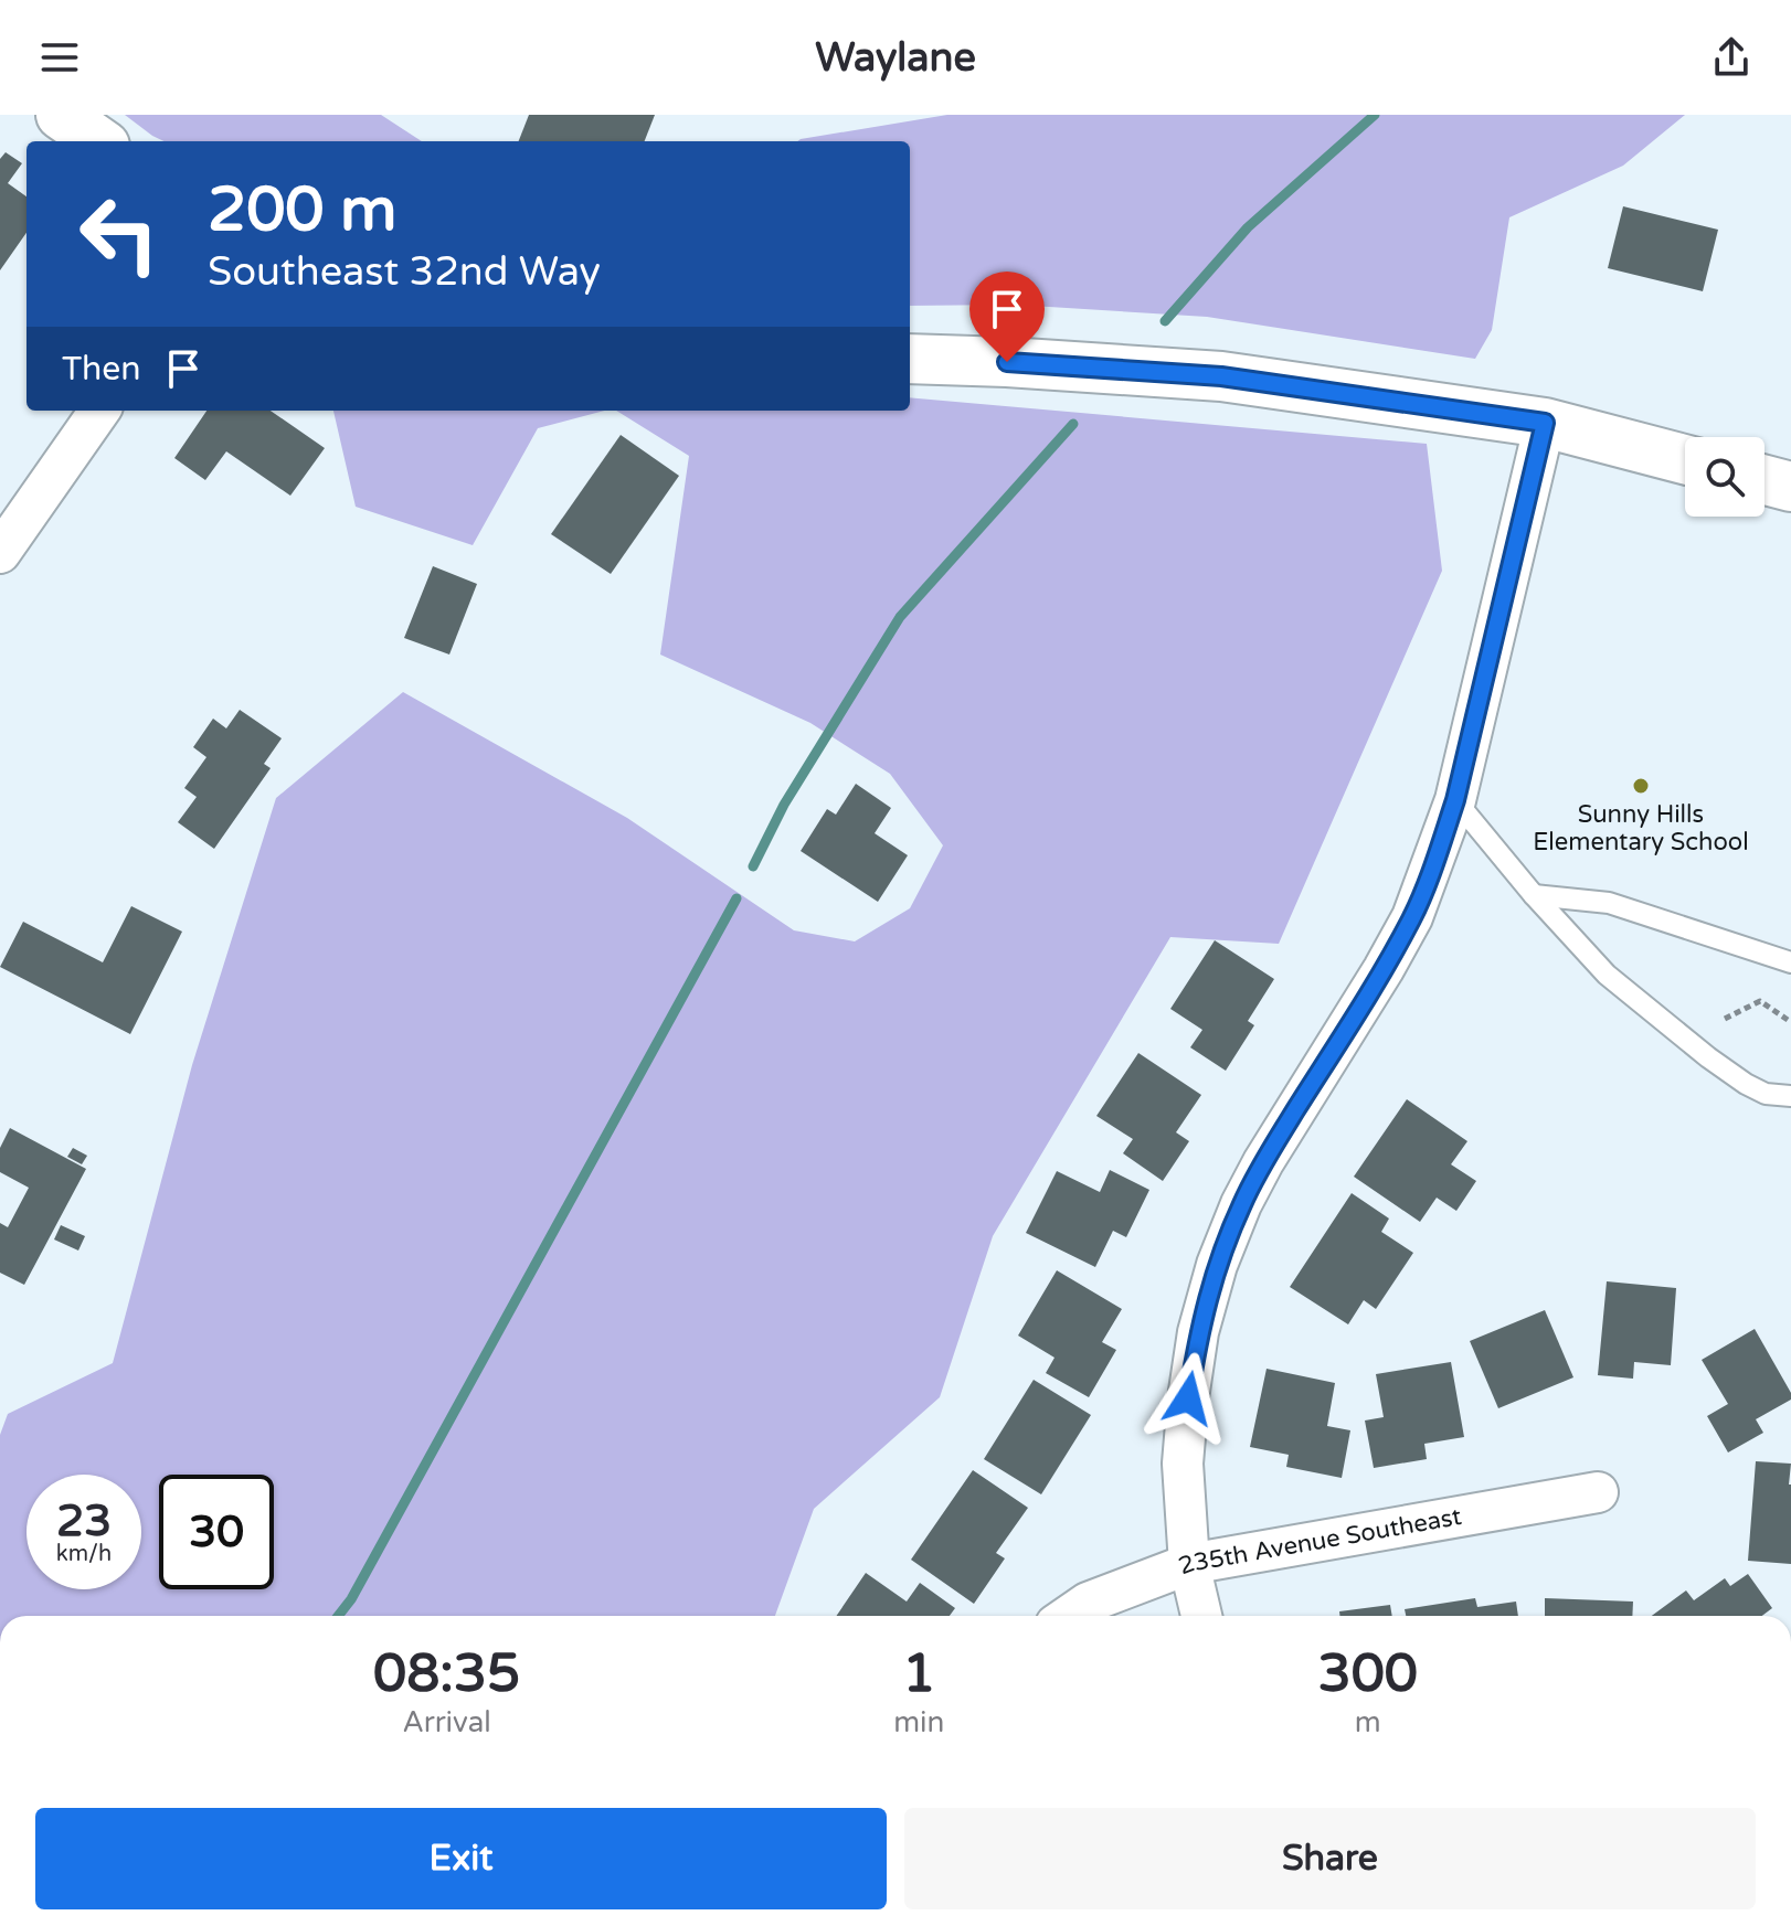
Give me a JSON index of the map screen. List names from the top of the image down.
{
  "streets": {
    "street": ["235th Avenue Southeast"]
  },
  "places": ["Sunny Hills Elementary School"],
  "page": {
    "header": "Waylane",
    "turn": ["200 m", "Southeast 32nd Way"],
    "then": "Then",
    "speed": "23 km/h",
    "limit": "30",
    "eta": [
      "08:35",
      "Arrival",
      "1",
      "min",
      "300",
      "m"
    ],
    "buttons": ["Exit", "Share"]
  }
}
